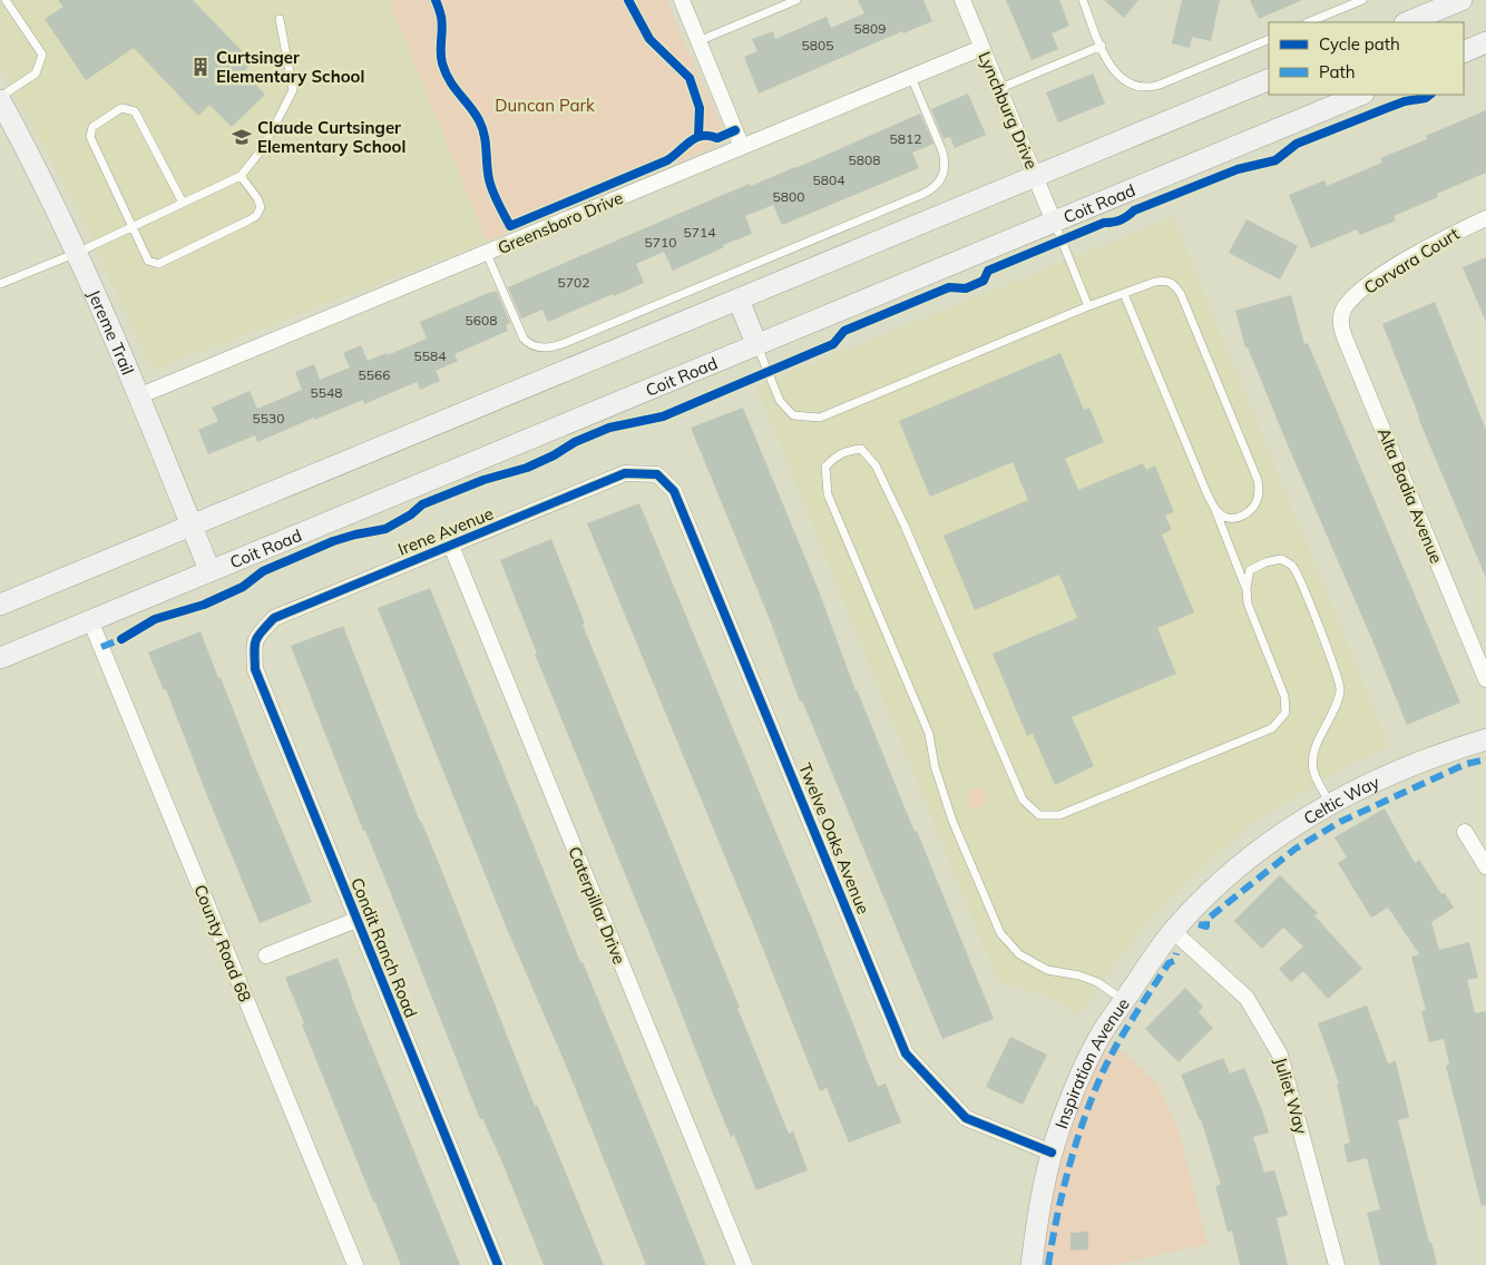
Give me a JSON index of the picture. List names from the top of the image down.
{
  "streets": {
    "main road": [
      "Coit Road",
      "Jereme Trail",
      "Celtic Way",
      "Inspiration Avenue"
    ],
    "street": [
      "Lynchburg Drive",
      "Greensboro Drive",
      "Corvara Court",
      "Alta Badia Avenue",
      "Irene Avenue",
      "Twelve Oaks Avenue",
      "Caterpillar Drive",
      "County Road 68",
      "Condit Ranch Road",
      "Juliet Way"
    ]
  },
  "crossings": [
    ["Lynchburg Drive", "Coit Road"],
    ["Lynchburg Drive", "Greensboro Drive"],
    ["Coit Road", "Jereme Trail"],
    ["Coit Road", "County Road 68"],
    ["Greensboro Drive", "Jereme Trail"],
    ["Corvara Court", "Alta Badia Avenue"],
    ["Irene Avenue", "Twelve Oaks Avenue"],
    ["Irene Avenue", "Caterpillar Drive"],
    ["Irene Avenue", "Condit Ranch Road"],
    ["Celtic Way", "Inspiration Avenue"],
    ["Twelve Oaks Avenue", "Inspiration Avenue"],
    ["Inspiration Avenue", "Juliet Way"]
  ],
  "parks": ["Duncan Park"],
  "places": {
    "building": ["Curtsinger Elementary School"],
    "school or university": ["Claude Curtsinger Elementary School"]
  },
  "house_numbers": [
    "5809",
    "5805",
    "5812",
    "5808",
    "5804",
    "5800",
    "5714",
    "5710",
    "5702",
    "5608",
    "5584",
    "5566",
    "5548",
    "5530"
  ],
  "legend": ["Cycle path", "Path"]
}
